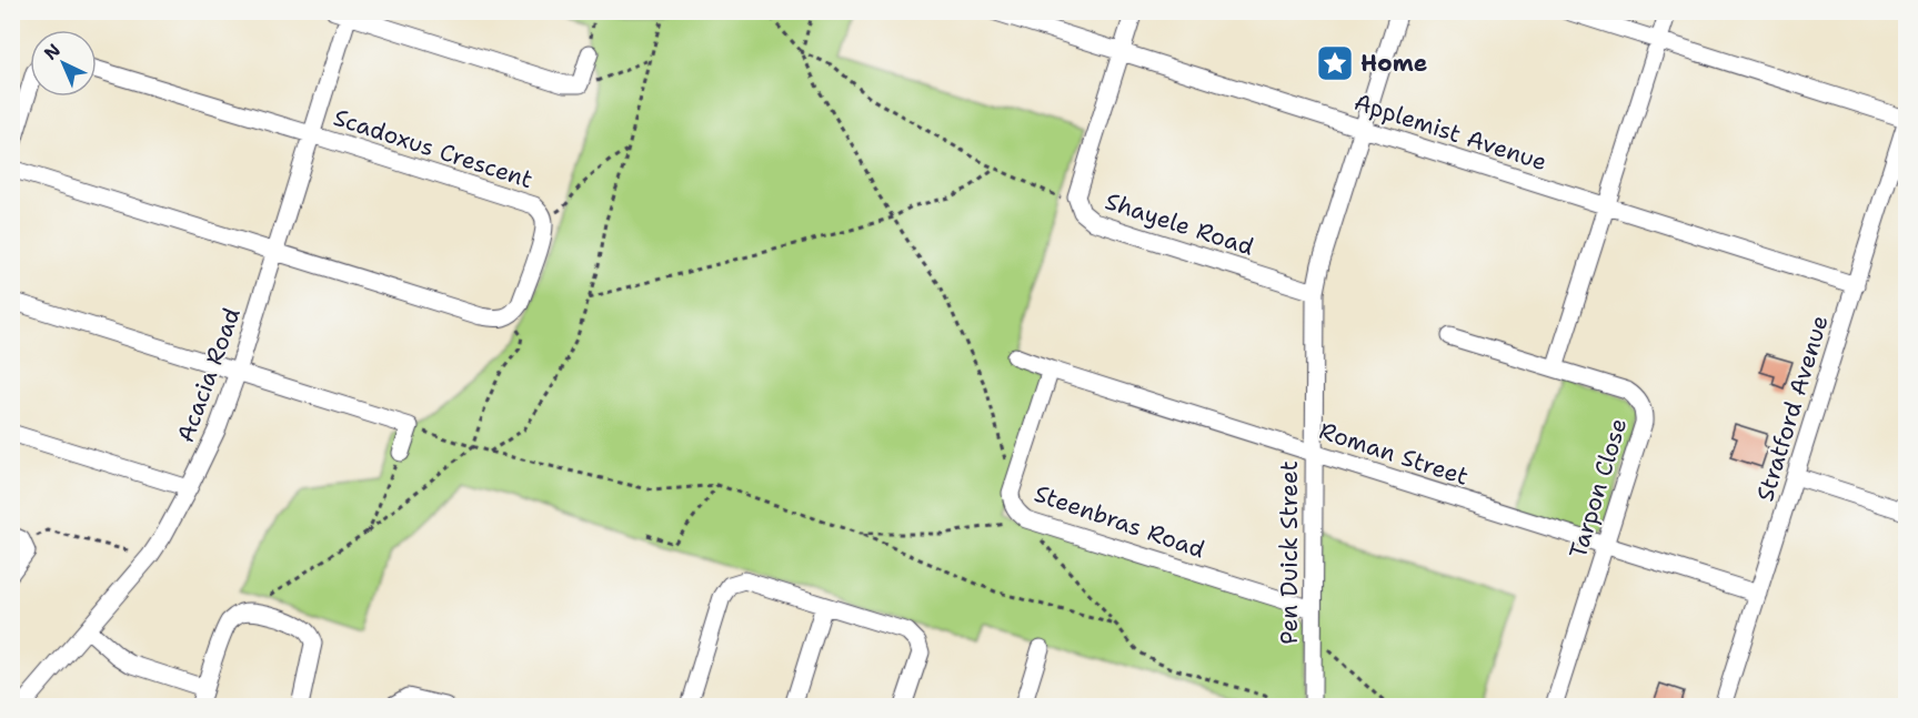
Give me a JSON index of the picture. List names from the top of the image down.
{
  "streets": {
    "street": [
      "Applemist Avenue",
      "Scadoxus Crescent",
      "Shayele Road",
      "Acacia Road",
      "Stratford Avenue",
      "Roman Street",
      "Tarpon Close",
      "Steenbras Road",
      "Pen Duick Street"
    ]
  },
  "crossings": [
    ["Applemist Avenue", "Shayele Road"],
    ["Applemist Avenue", "Stratford Avenue"],
    ["Applemist Avenue", "Pen Duick Street"],
    ["Scadoxus Crescent", "Acacia Road"],
    ["Shayele Road", "Pen Duick Street"],
    ["Stratford Avenue", "Roman Street"],
    ["Roman Street", "Tarpon Close"],
    ["Roman Street", "Steenbras Road"],
    ["Roman Street", "Pen Duick Street"],
    ["Steenbras Road", "Pen Duick Street"]
  ],
  "places": {
    "place": ["Home"]
  },
  "north": "top left"
}
